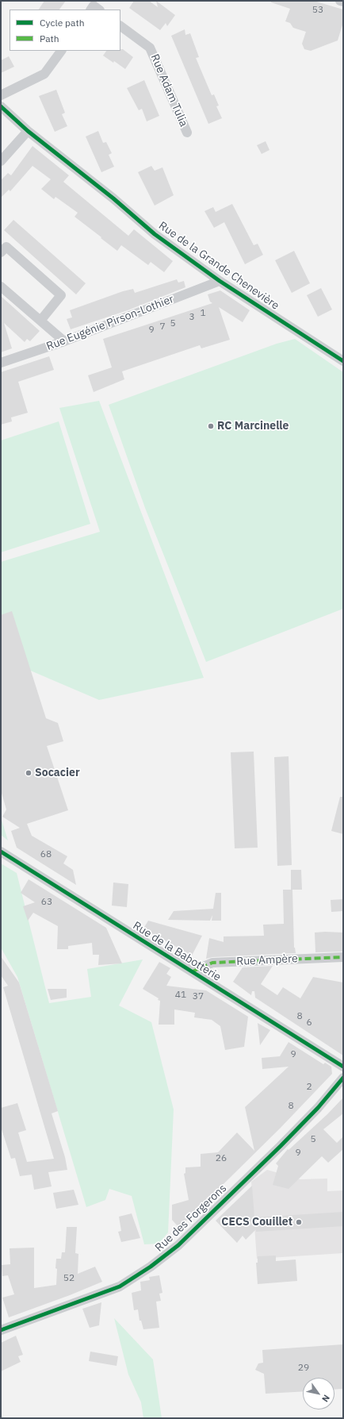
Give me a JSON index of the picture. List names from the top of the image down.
{
  "streets": {
    "street": [
      "Rue Adam Tulia",
      "Rue de la Grande Chenevière",
      "Rue Eugénie Pirson-Lothier",
      "Rue de la Babotterie",
      "Rue Ampère",
      "Rue des Forgerons"
    ]
  },
  "crossings": [
    ["Rue de la Grande Chenevière", "Rue Eugénie Pirson-Lothier"],
    ["Rue de la Babotterie", "Rue Ampère"]
  ],
  "places": ["RC Marcinelle", "Socacier", "CECS Couillet"],
  "house_numbers": [
    "53",
    "1",
    "3",
    "5",
    "7",
    "9",
    "68",
    "63",
    "41",
    "37",
    "8",
    "6",
    "9",
    "2",
    "8",
    "5",
    "9",
    "26",
    "52",
    "29"
  ],
  "legend": ["Cycle path", "Path"],
  "north": "bottom right"
}
